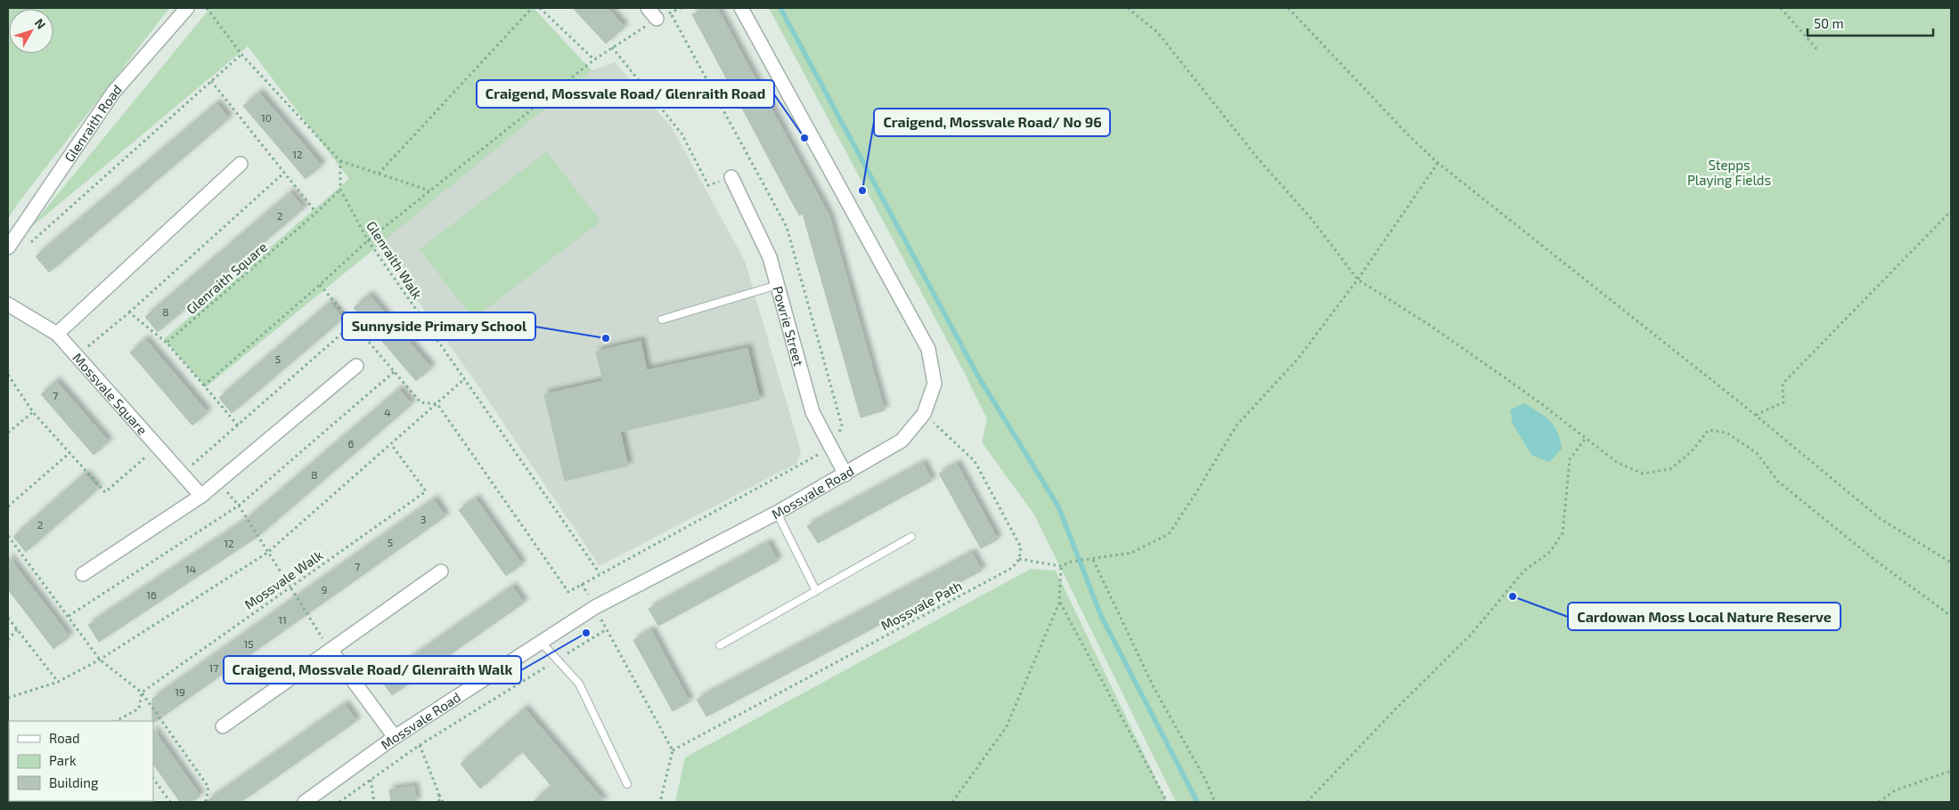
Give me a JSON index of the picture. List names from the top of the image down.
{
  "streets": {
    "street": [
      "Glenraith Road",
      "Powrie Street",
      "Mossvale Square",
      "Mossvale Road"
    ],
    "path": [
      "Glenraith Walk",
      "Glenraith Square",
      "Mossvale Walk",
      "Mossvale Path"
    ]
  },
  "crossings": [
    ["Glenraith Walk", "Glenraith Square"],
    ["Powrie Street", "Mossvale Road"]
  ],
  "parks": ["Stepps Playing Fields"],
  "places": [
    "Craigend, Mossvale Road/ Glenraith Road",
    "Craigend, Mossvale Road/ No 96",
    "Sunnyside Primary School",
    "Cardowan Moss Local Nature Reserve",
    "Craigend, Mossvale Road/ Glenraith Walk"
  ],
  "house_numbers": [
    "10",
    "12",
    "2",
    "8",
    "5",
    "7",
    "4",
    "6",
    "8",
    "3",
    "2",
    "5",
    "12",
    "7",
    "14",
    "9",
    "16",
    "11",
    "15",
    "17",
    "19"
  ],
  "legend": ["Road", "Park", "Building"],
  "scale_bar": "50 m",
  "north": "top right"
}
